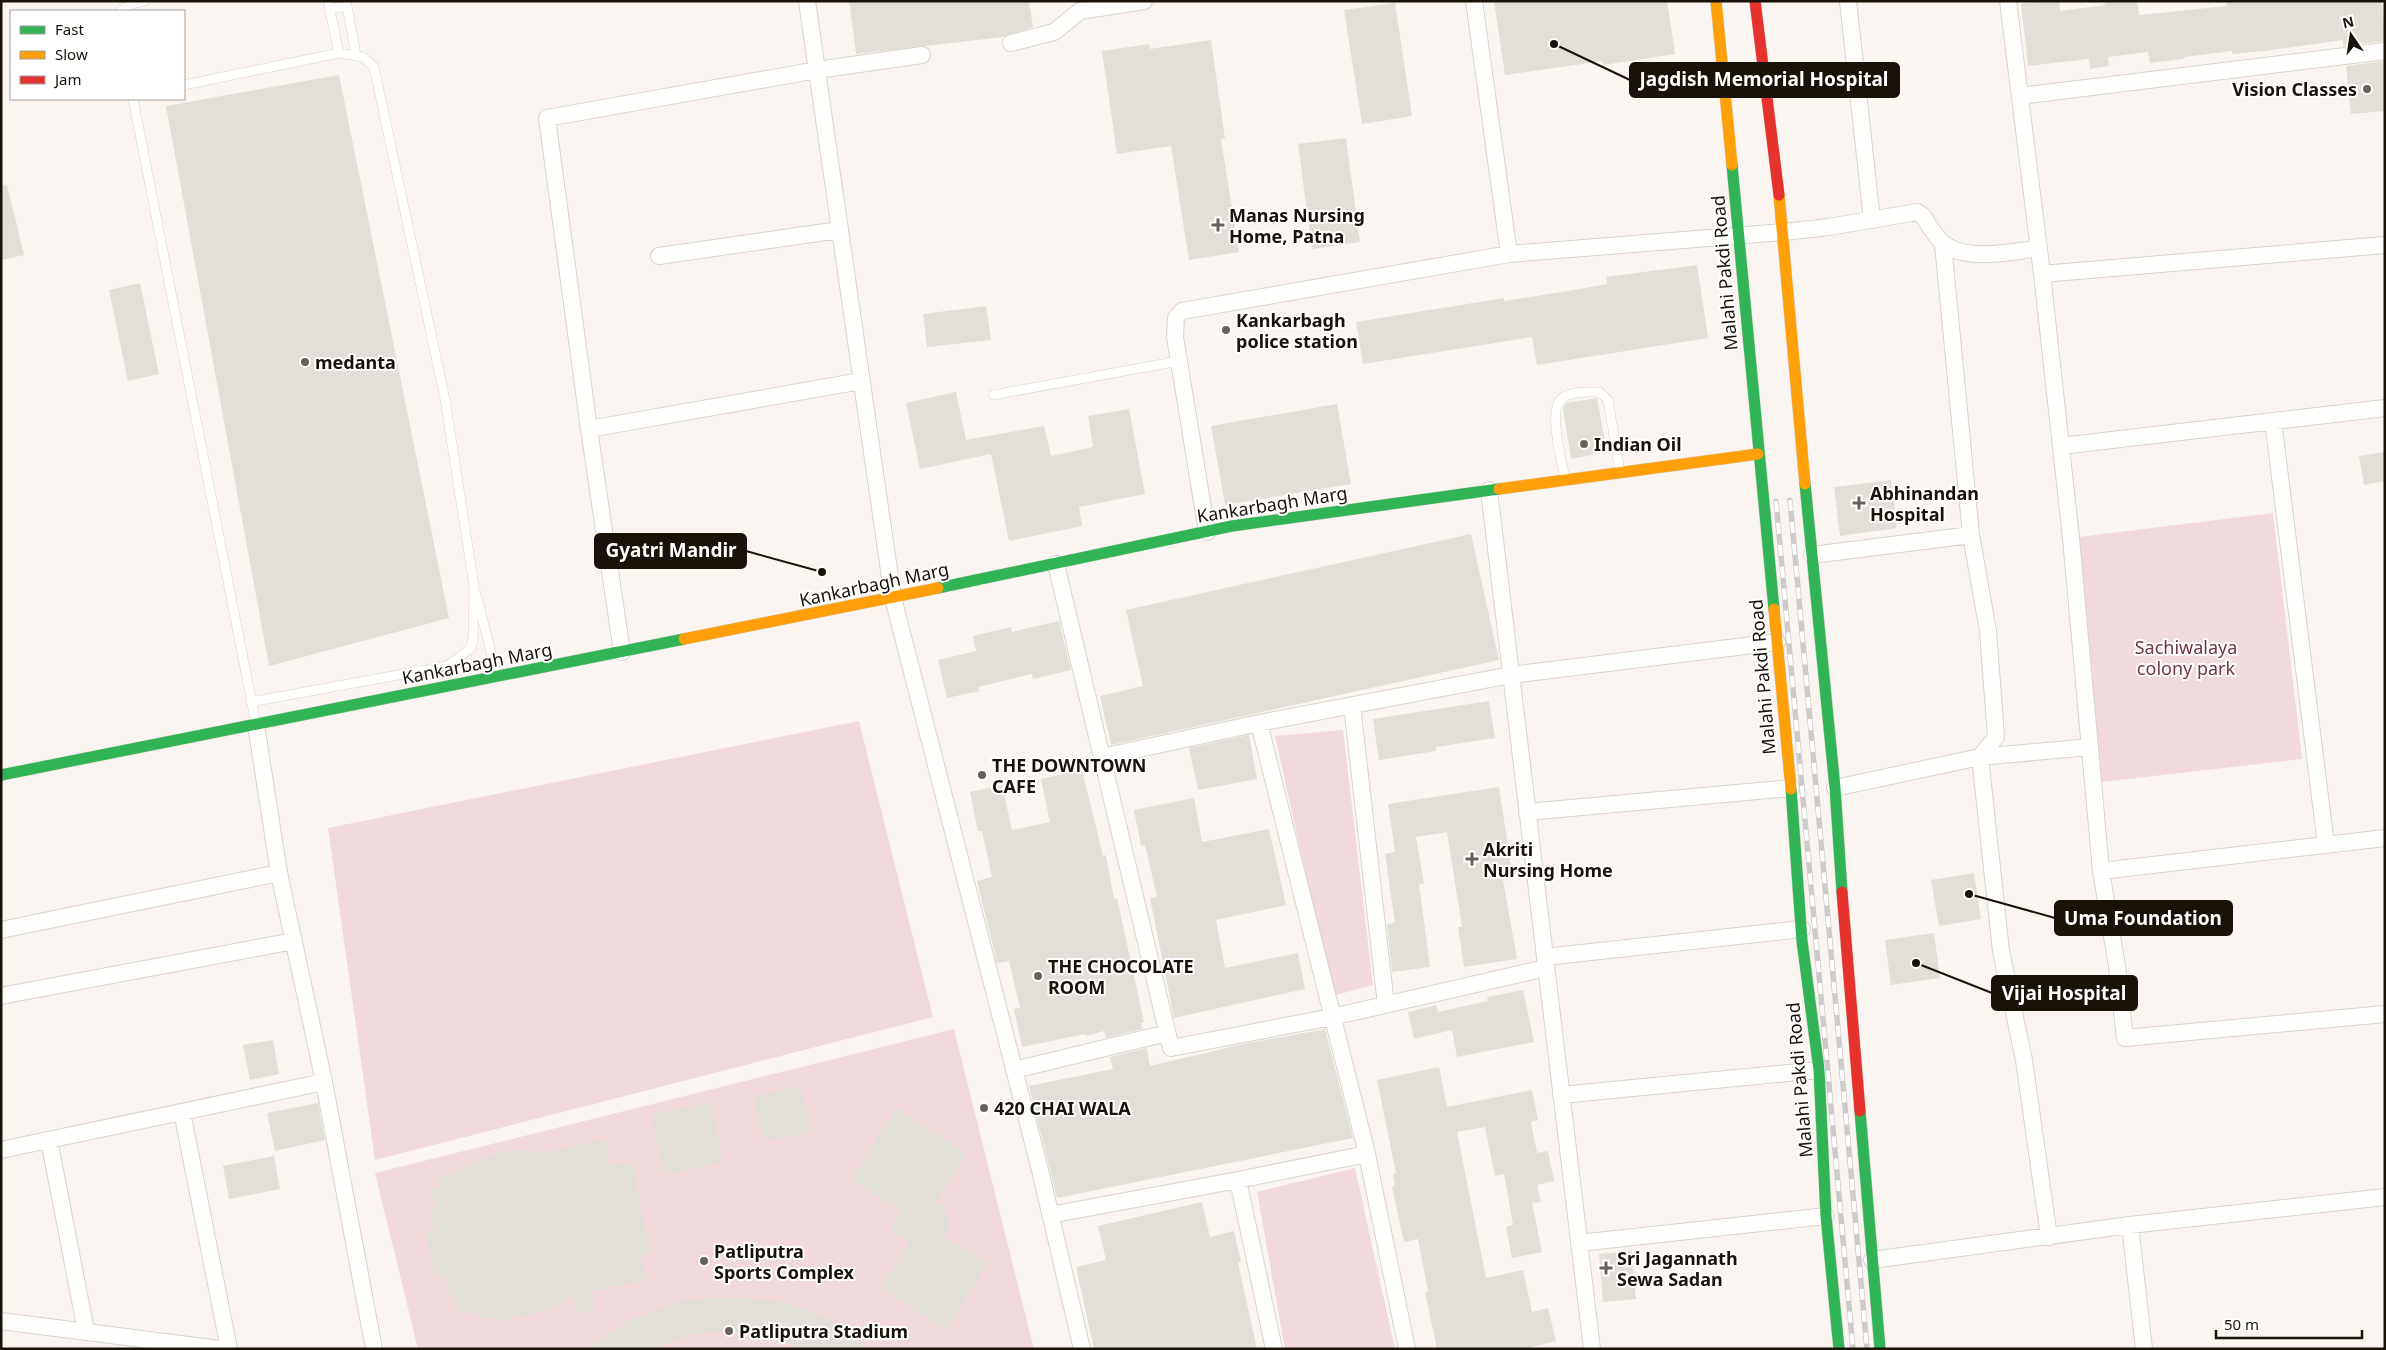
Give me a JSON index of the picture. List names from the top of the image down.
{
  "streets": {
    "main road": ["Malahi Pakdi Road", "Kankarbagh Marg"]
  },
  "crossings": [
    ["Malahi Pakdi Road", "Kankarbagh Marg"]
  ],
  "parks": ["Sachiwalaya colony park"],
  "places": {
    "other": [
      "Jagdish Memorial Hospital",
      "Vision Classes",
      "Kankarbagh police station",
      "medanta",
      "Indian Oil",
      "Gyatri Mandir",
      "THE DOWNTOWN CAFE",
      "Uma Foundation",
      "Vijai Hospital",
      "THE CHOCOLATE ROOM",
      "420 CHAI WALA",
      "Patliputra Sports Complex",
      "Patliputra Stadium"
    ],
    "health": [
      "Manas Nursing Home, Patna",
      "Abhinandan Hospital",
      "Akriti Nursing Home",
      "Sri Jagannath Sewa Sadan"
    ]
  },
  "legend": ["Fast", "Slow", "Jam"],
  "scale_bar": "50 m",
  "north": "top"
}
